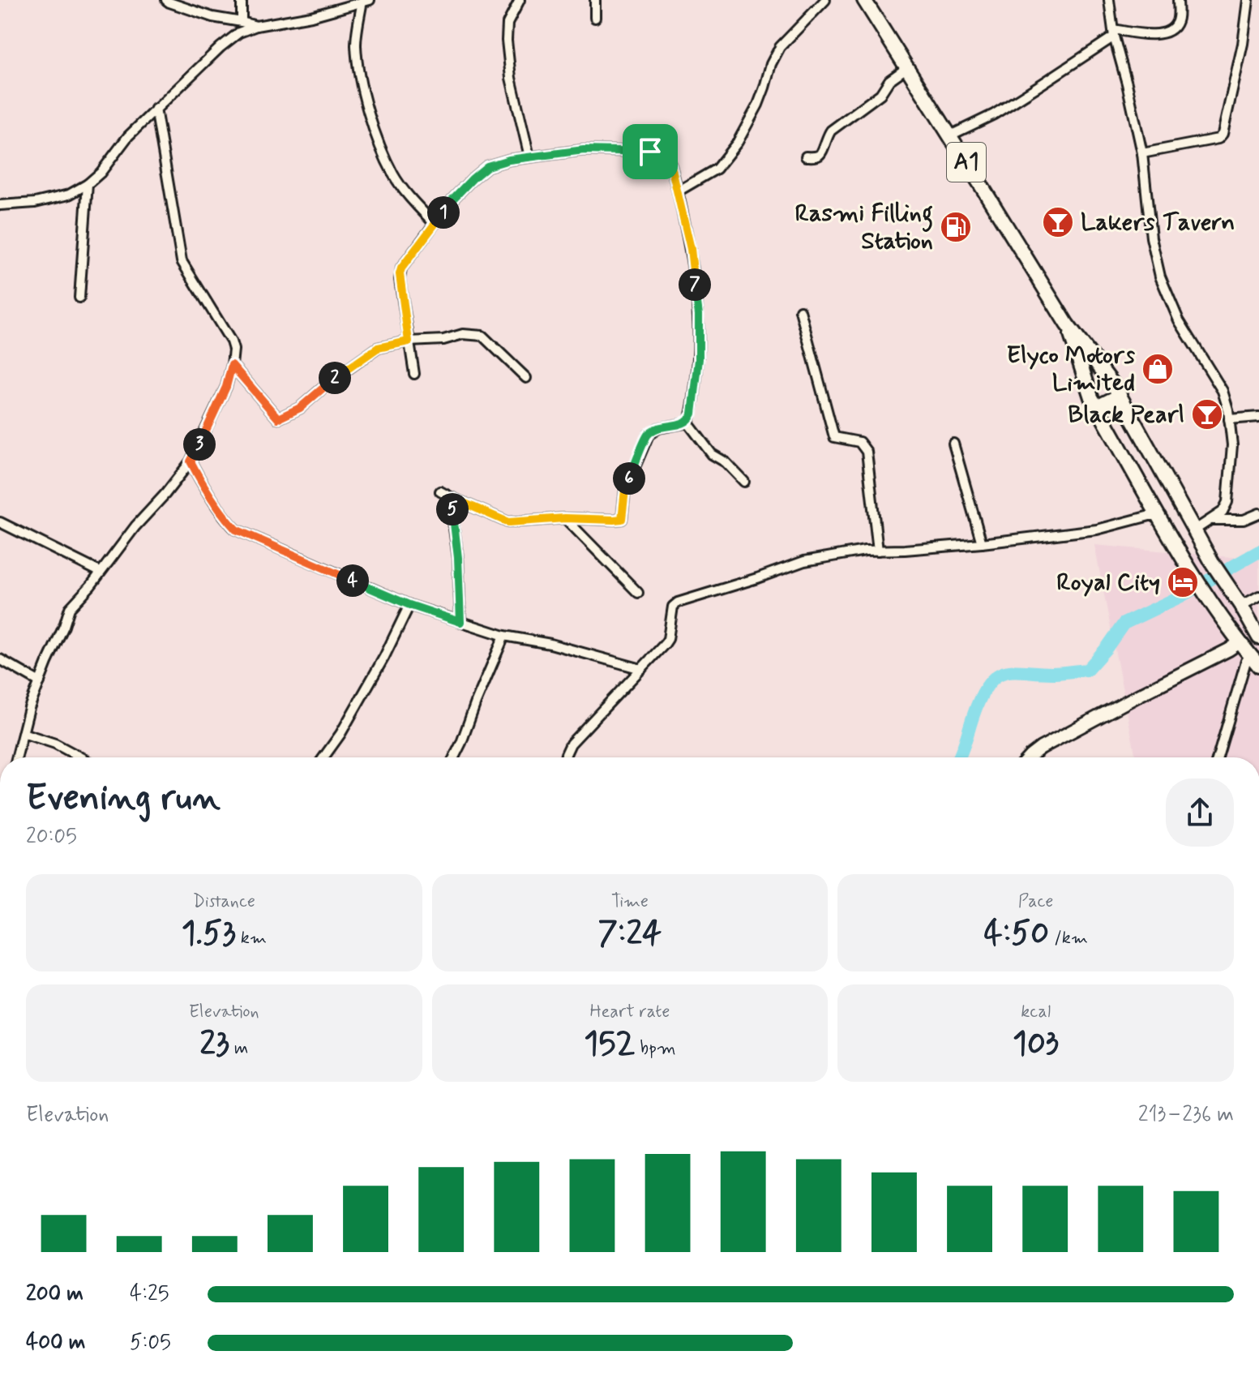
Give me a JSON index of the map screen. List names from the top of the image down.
{
  "streets": {
    "highway": ["A1"]
  },
  "places": {
    "bar": ["Lakers Tavern", "Black Pearl"],
    "fuel station": ["Rasmi Filling Station"],
    "shop": ["Elyco Motors Limited"],
    "hotel": ["Royal City"]
  },
  "page": {
    "pins": [
      "1",
      "7",
      "2",
      "3",
      "6",
      "5",
      "4"
    ],
    "heading": ["Evening run", "20:05"],
    "stats": [
      ["Distance", "1.53 km"],
      ["Time", "7:24"],
      ["Pace", "4:50 /km"],
      ["Elevation", "23 m"],
      ["Heart rate", "152 bpm"],
      ["kcal", "103"]
    ],
    "chart": ["Elevation", "213–236 m"],
    "list": [
      {
        "name": "200 m",
        "note": "4:25"
      },
      {
        "name": "400 m",
        "note": "5:05"
      }
    ]
  }
}
